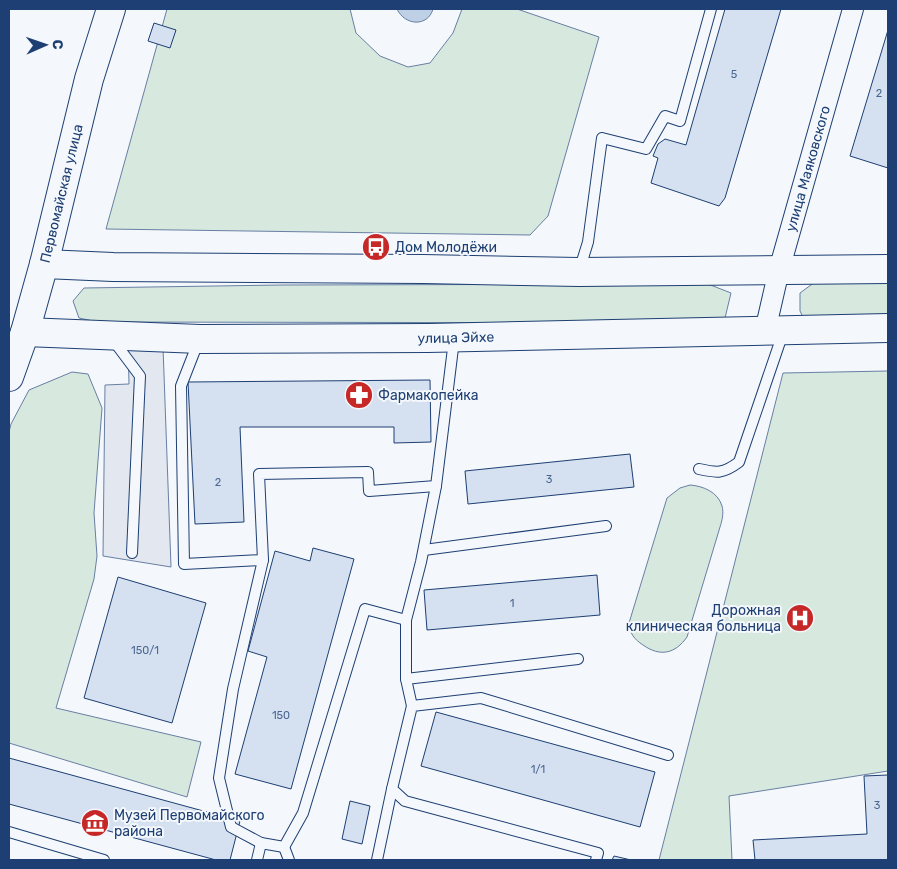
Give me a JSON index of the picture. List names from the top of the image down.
{
  "streets": {
    "main road": ["Первомайская улица", "улица Эйхе"],
    "street": ["улица Маяковского"]
  },
  "crossings": [
    ["улица Маяковского", "улица Эйхе"],
    ["Первомайская улица", "улица Эйхе"]
  ],
  "places": {
    "bus stop": ["Дом Молодёжи"],
    "pharmacy": ["Фармакопейка"],
    "hospital": ["Дорожная клиническая больница"],
    "museum": ["Музей Первомайского района"]
  },
  "house_numbers": [
    "5",
    "2",
    "3",
    "2",
    "1",
    "150/1",
    "150",
    "1/1",
    "3"
  ],
  "north": "right"
}
